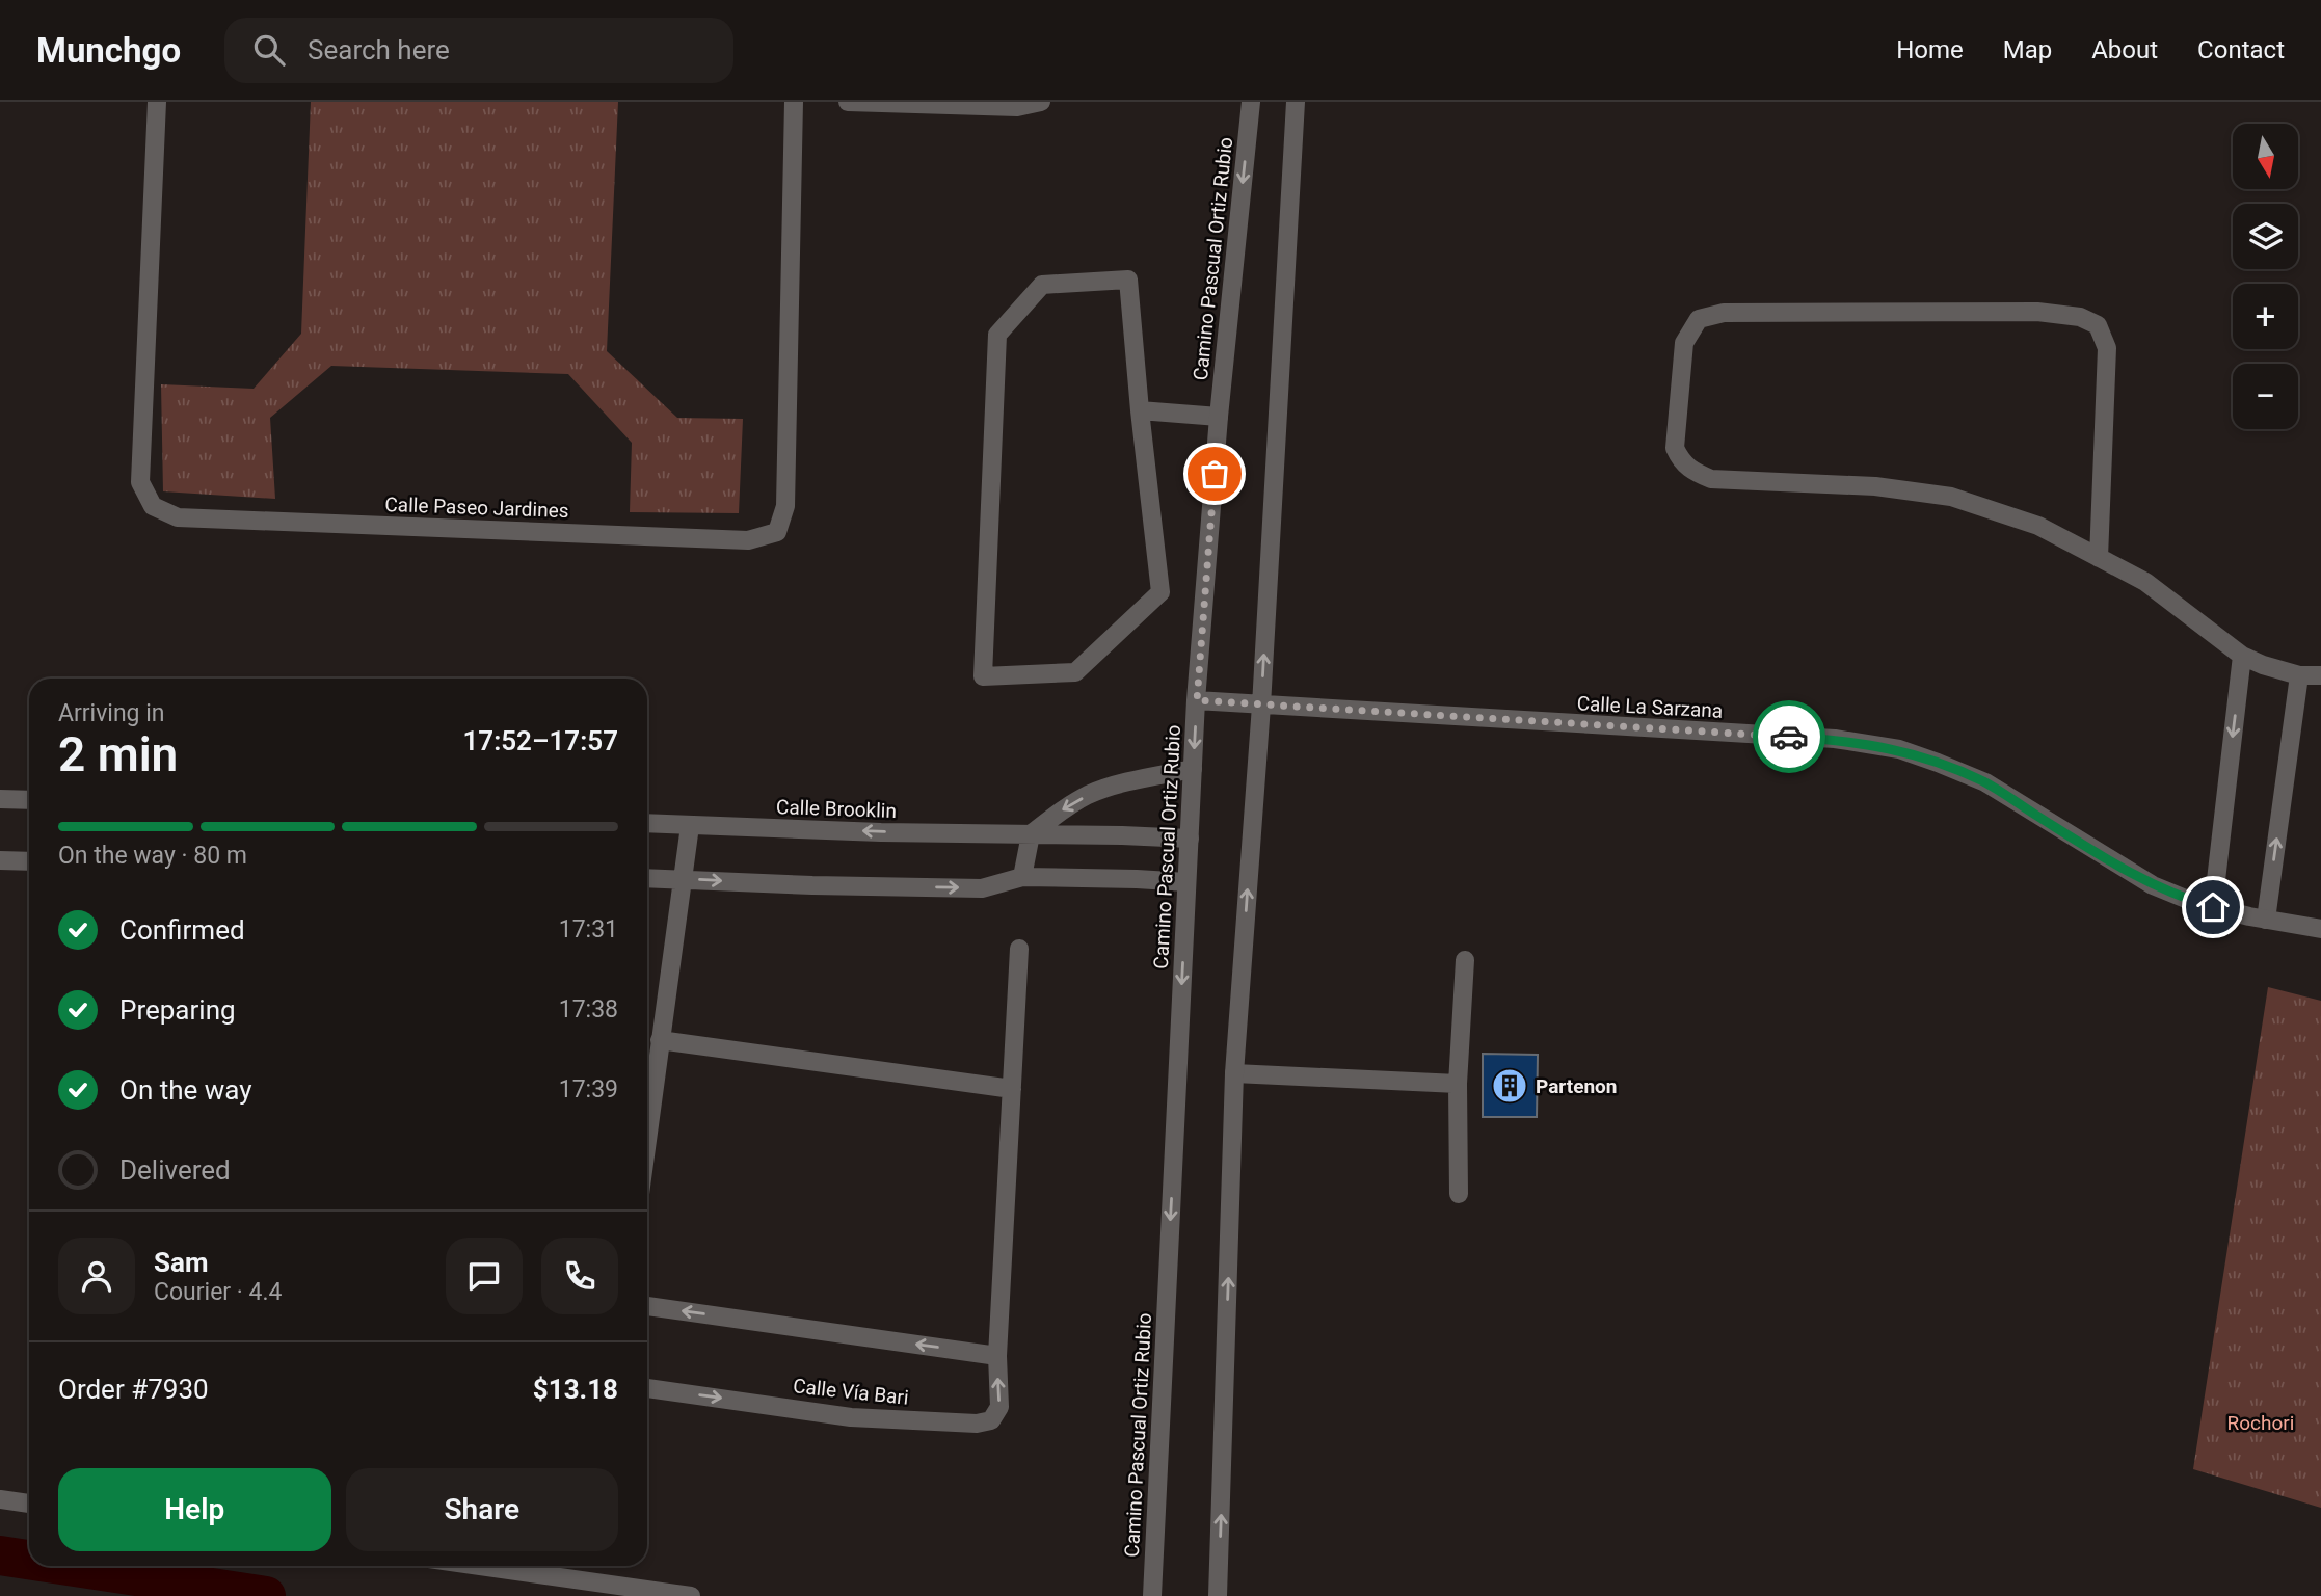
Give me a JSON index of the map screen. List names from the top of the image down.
{
  "streets": {
    "street": [
      "Camino Pascual Ortiz Rubio",
      "Calle Paseo Jardines",
      "Calle La Sarzana",
      "Calle Brooklin",
      "Calle Vía Bari"
    ]
  },
  "crossings": [
    ["Camino Pascual Ortiz Rubio", "Calle La Sarzana"],
    ["Camino Pascual Ortiz Rubio", "Calle Brooklin"]
  ],
  "parks": ["Rochori"],
  "places": {
    "building": ["Partenon"]
  },
  "north": "bottom",
  "page": {
    "header": "Munchgo",
    "search": "Search here",
    "nav": [
      "Home",
      "Map",
      "About",
      "Contact"
    ],
    "map_buttons": ["+", "−"],
    "heading": ["2 min", "Arriving in", "17:52–17:57"],
    "panel": [
      "Sam",
      "Courier · 4.4",
      "Order #7930",
      "$13.18"
    ],
    "bar": "On the way · 80 m",
    "list": [
      ["Confirmed", "17:31"],
      ["Preparing", "17:38"],
      ["On the way", "17:39"],
      "Delivered"
    ],
    "buttons": ["Help", "Share"]
  }
}
